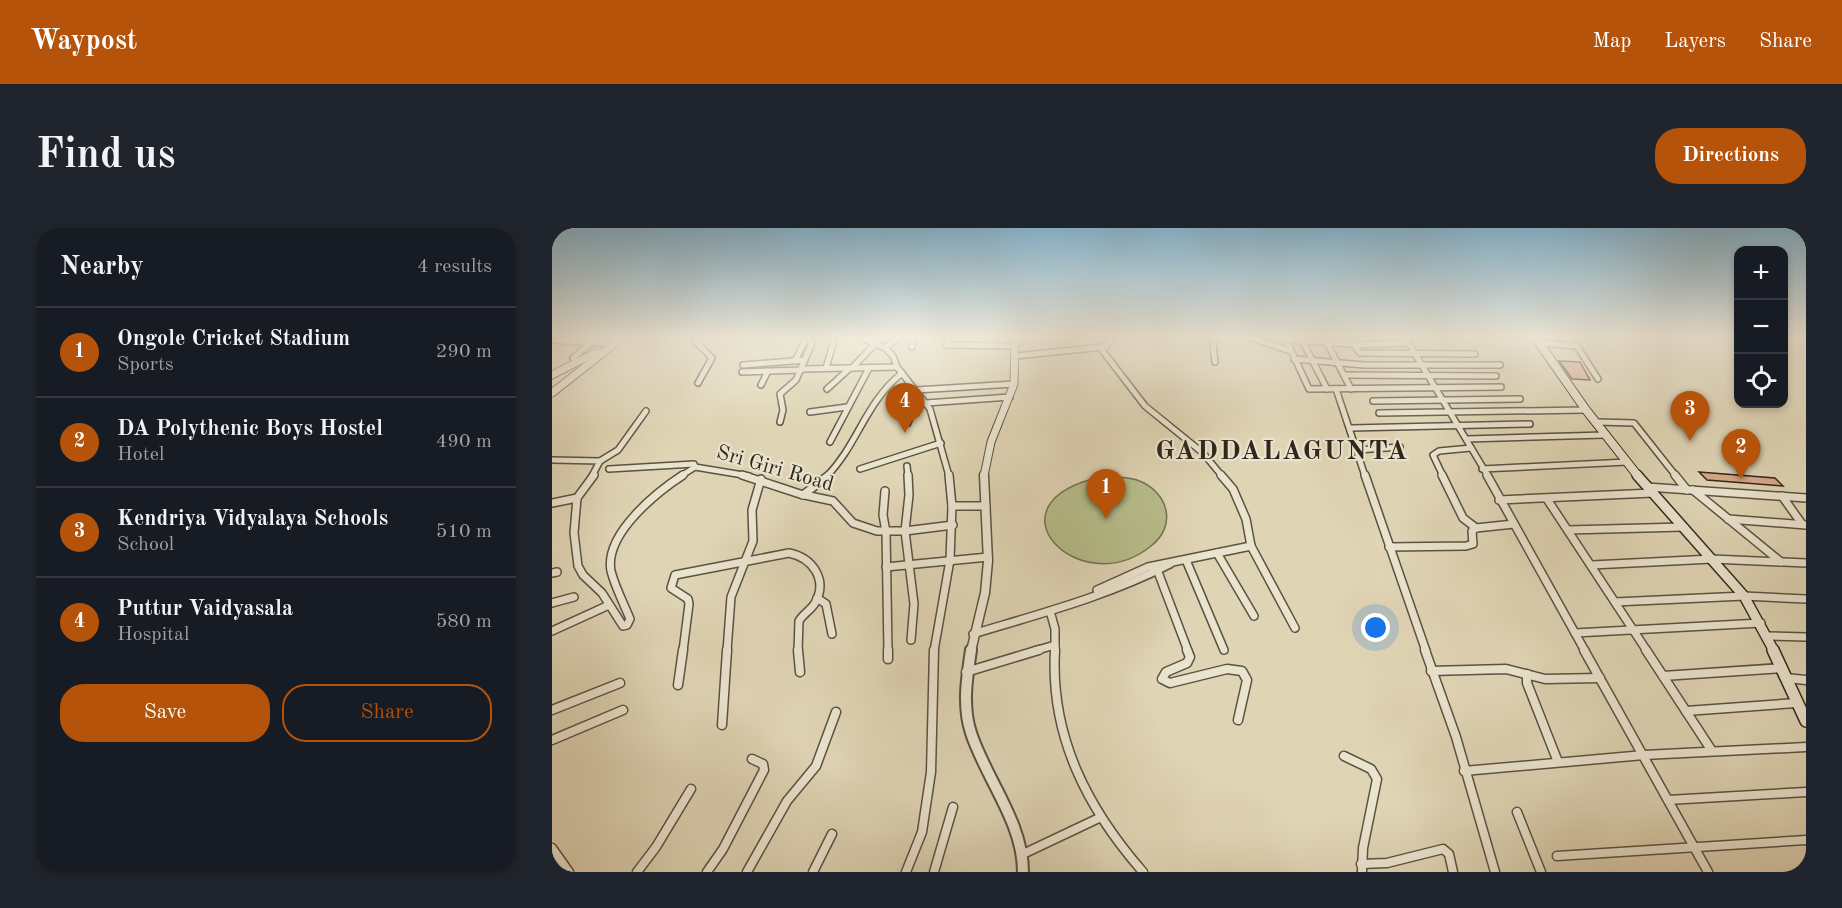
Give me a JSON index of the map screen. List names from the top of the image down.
{
  "streets": {
    "street": ["Sri Giri Road"]
  },
  "districts": ["GADDALAGUNTA"],
  "page": {
    "header": "Waypost",
    "nav": ["Map", "Layers", "Share"],
    "buttons": [
      "Directions",
      ["Save", "Share"]
    ],
    "title": "Find us",
    "heading": ["Nearby", "4 results"],
    "map_buttons": ["+", "−"],
    "list": [
      {
        "mark": "1",
        "name": "Ongole Cricket Stadium",
        "note": "Sports",
        "value": "290 m"
      },
      {
        "mark": "2",
        "name": "DA Polythenic Boys Hostel",
        "note": "Hotel",
        "value": "490 m"
      },
      {
        "mark": "3",
        "name": "Kendriya Vidyalaya Schools",
        "note": "School",
        "value": "510 m"
      },
      {
        "mark": "4",
        "name": "Puttur Vaidyasala",
        "note": "Hospital",
        "value": "580 m"
      }
    ],
    "pins": [
      "4",
      "3",
      "2",
      "1"
    ]
  }
}
